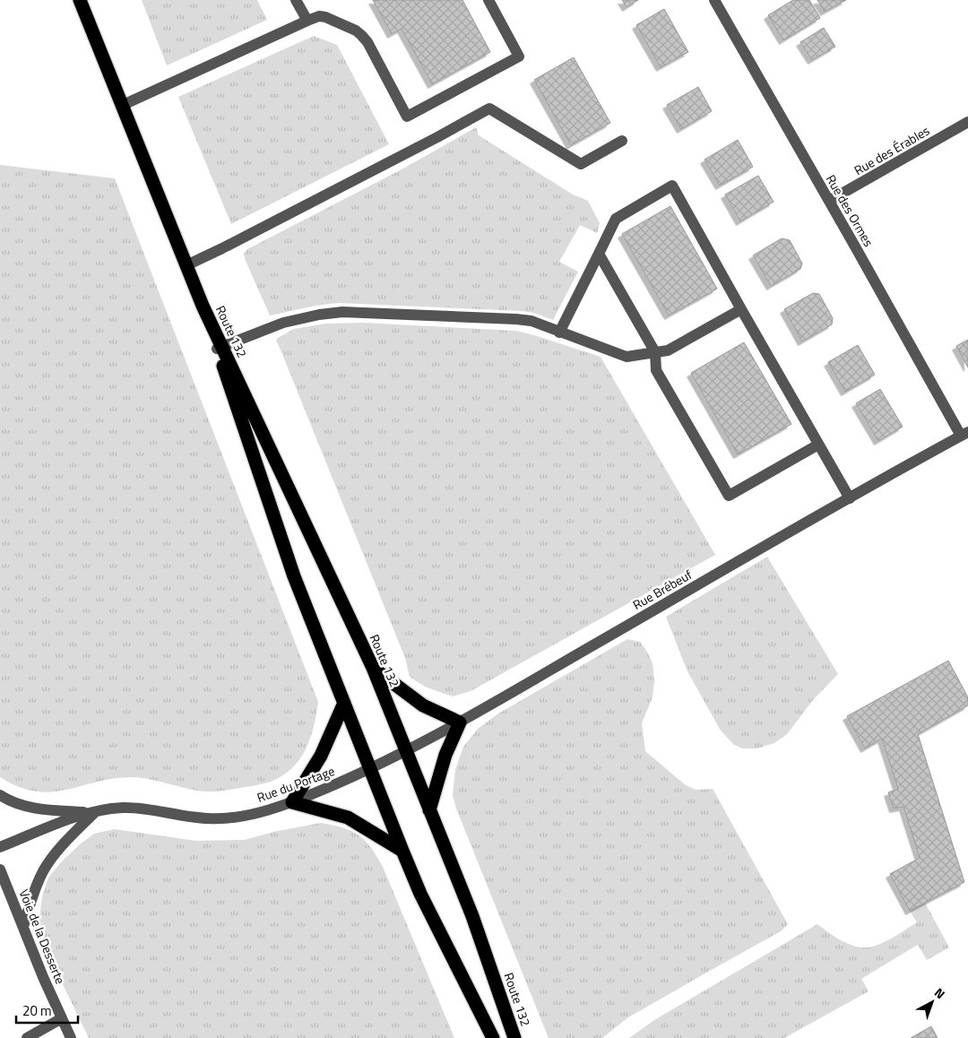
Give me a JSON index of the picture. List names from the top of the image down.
{
  "streets": {
    "highway": ["Route 132"],
    "street": [
      "Rue des Érables",
      "Rue des Ormes",
      "Rue Brébeuf",
      "Rue du Portage",
      "Voie de la Desserte"
    ]
  },
  "crossings": [
    ["Rue des Érables", "Rue des Ormes"],
    ["Rue des Ormes", "Rue Brébeuf"],
    ["Route 132", "Rue Brébeuf"],
    ["Route 132", "Rue du Portage"],
    ["Rue Brébeuf", "Rue du Portage"]
  ],
  "scale_bar": "20 m",
  "north": "top right"
}
